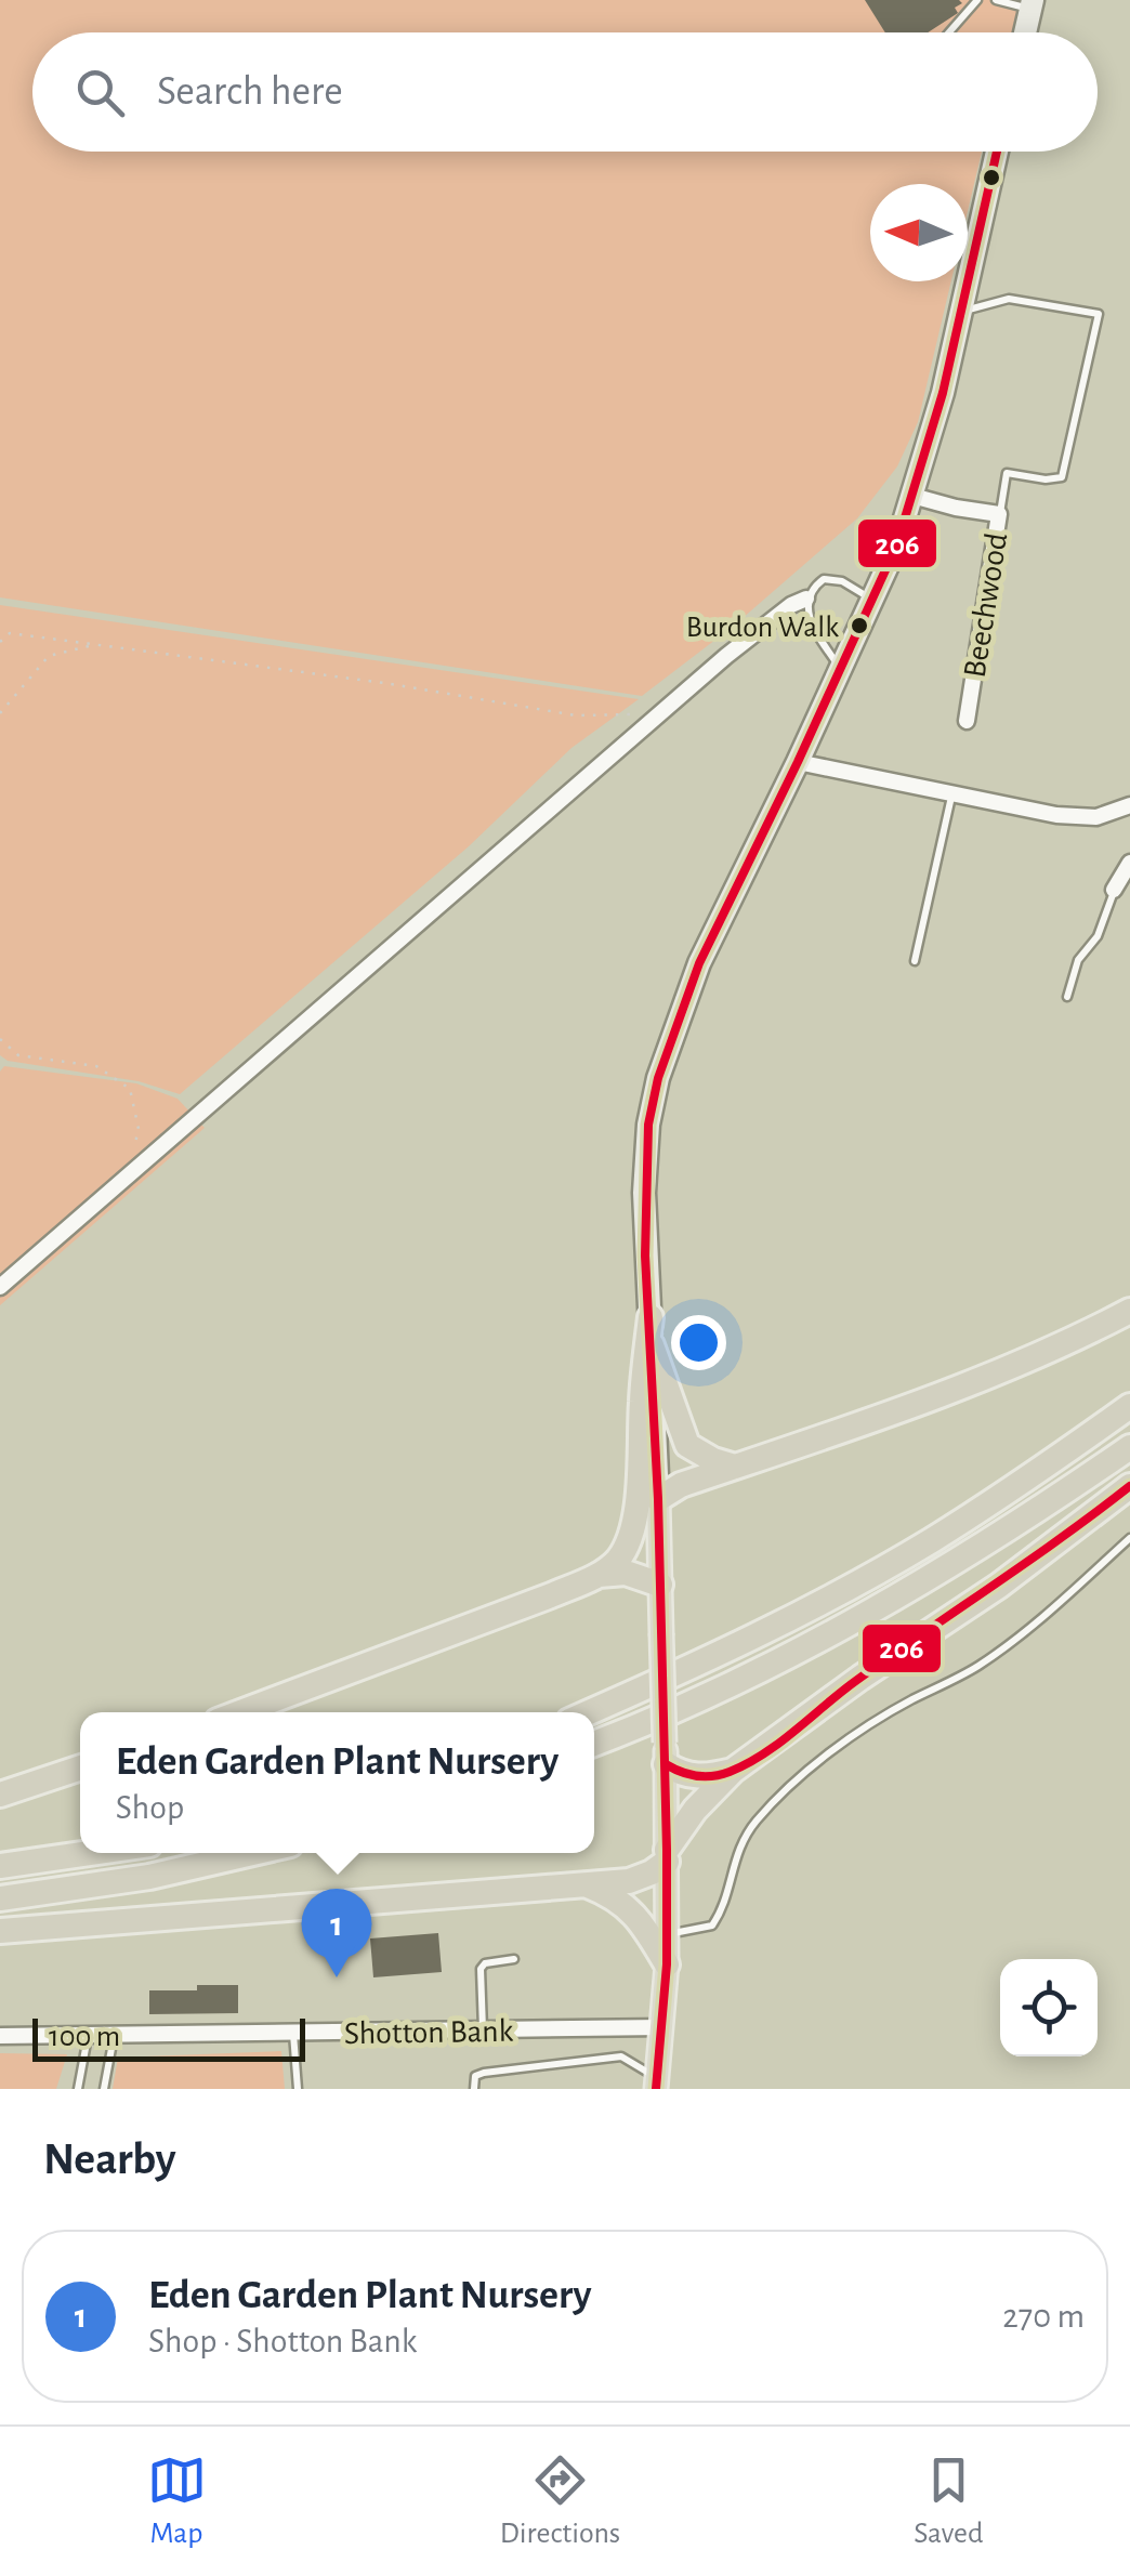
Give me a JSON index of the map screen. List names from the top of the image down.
{
  "streets": {
    "street": ["Beechwood", "Shotton Bank"]
  },
  "places": ["Burdon Walk"],
  "lines": ["transit line 206"],
  "scale_bar": "100 m",
  "north": "left",
  "page": {
    "search": "Search here",
    "popup": ["Eden Garden Plant Nursery", "Shop"],
    "pins": "1",
    "scale": "100 m",
    "heading": "Nearby",
    "list": [
      {
        "mark": "1",
        "name": "Eden Garden Plant Nursery",
        "note": "Shop · Shotton Bank",
        "value": "270 m"
      }
    ],
    "nav": ["Map", "Directions", "Saved"]
  }
}
